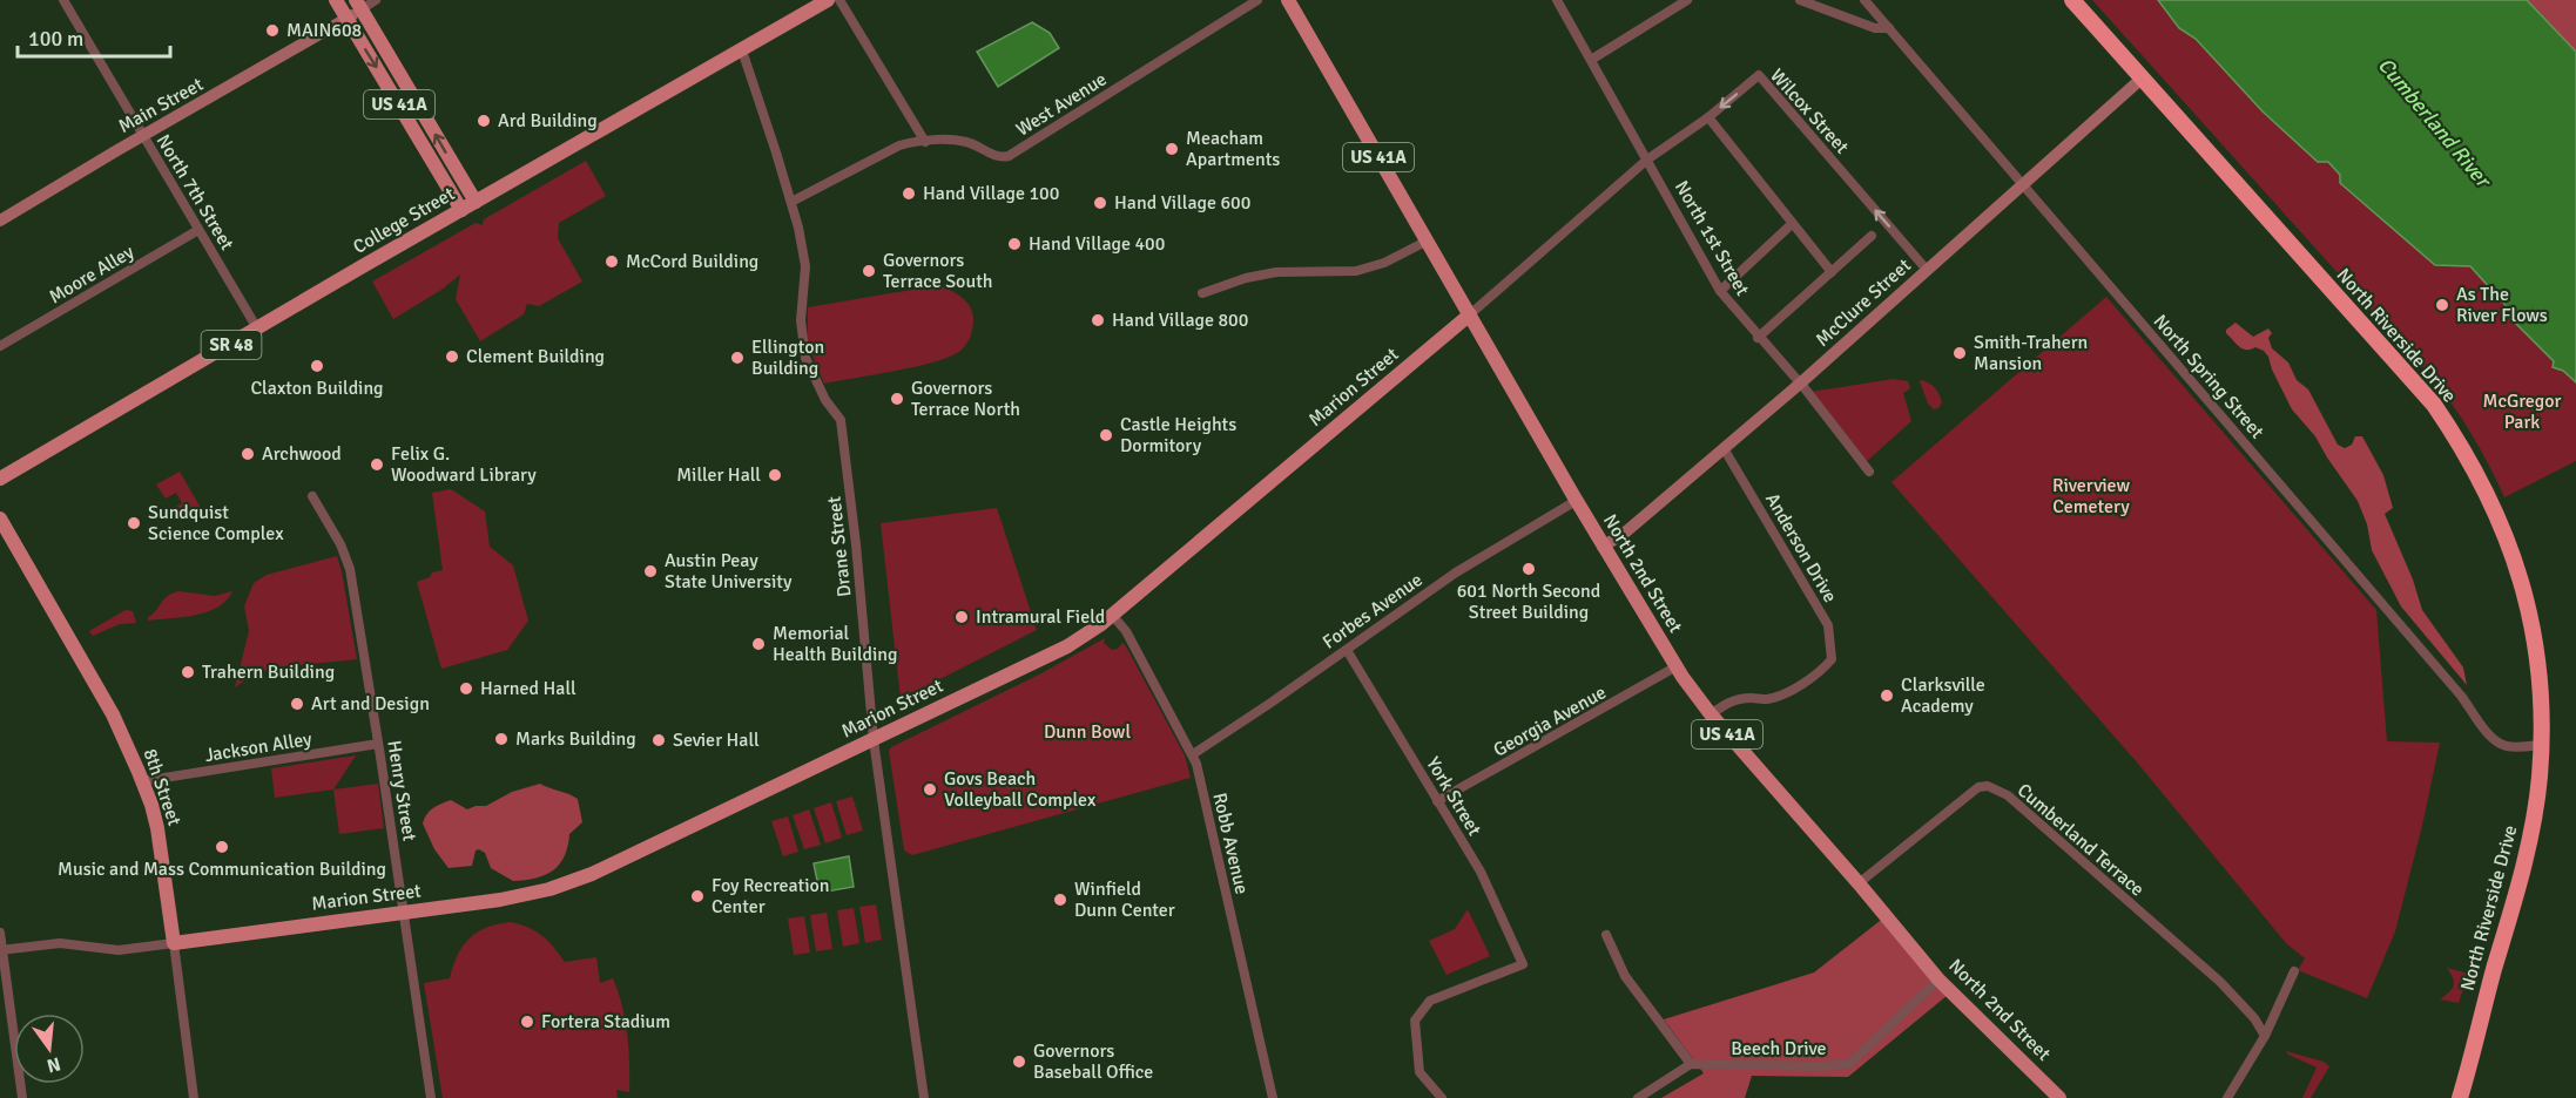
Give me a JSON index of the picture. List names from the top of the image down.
{
  "streets": {
    "highway": ["North Riverside Drive"],
    "main road": [
      "US 41A",
      "Main Street",
      "College Street",
      "McClure Street",
      "SR 48",
      "Marion Street",
      "North 2nd Street",
      "8th Street"
    ],
    "street": [
      "West Avenue",
      "Wilcox Street",
      "North 7th Street",
      "North 1st Street",
      "Moore Alley",
      "North Spring Street",
      "Drane Street",
      "Anderson Drive",
      "Forbes Avenue",
      "Georgia Avenue",
      "Jackson Alley",
      "Henry Street",
      "York Street",
      "Cumberland Terrace",
      "Robb Avenue",
      "Beech Drive"
    ]
  },
  "crossings": [
    ["US 41A", "Main Street"],
    ["US 41A", "College Street"],
    ["West Avenue", "Drane Street"],
    ["Main Street", "North 7th Street"],
    ["Wilcox Street", "North 1st Street"],
    ["Wilcox Street", "McClure Street"],
    ["Wilcox Street", "Marion Street"],
    ["North 7th Street", "College Street"],
    ["North 7th Street", "Moore Alley"],
    ["College Street", "Drane Street"],
    ["North 1st Street", "McClure Street"],
    ["North 1st Street", "Marion Street"],
    ["McClure Street", "North Riverside Drive"],
    ["McClure Street", "North Spring Street"],
    ["McClure Street", "Anderson Drive"],
    ["McClure Street", "North 2nd Street"],
    ["North Riverside Drive", "North Spring Street"],
    ["Marion Street", "Drane Street"],
    ["Marion Street", "North 2nd Street"],
    ["Marion Street", "8th Street"],
    ["Marion Street", "Henry Street"],
    ["Marion Street", "Robb Avenue"],
    ["Anderson Drive", "North 2nd Street"],
    ["North 2nd Street", "Forbes Avenue"],
    ["North 2nd Street", "Georgia Avenue"],
    ["North 2nd Street", "Cumberland Terrace"],
    ["North 2nd Street", "Beech Drive"],
    ["Forbes Avenue", "York Street"],
    ["Forbes Avenue", "Robb Avenue"],
    ["Georgia Avenue", "York Street"],
    ["Jackson Alley", "8th Street"],
    ["Jackson Alley", "Henry Street"]
  ],
  "water": ["Cumberland River"],
  "parks": ["McGregor Park", "Riverview Cemetery", "Dunn Bowl"],
  "places": [
    "MAIN608",
    "Ard Building",
    "Meacham Apartments",
    "Hand Village 100",
    "Hand Village 600",
    "Hand Village 400",
    "McCord Building",
    "Governors Terrace South",
    "As The River Flows",
    "Hand Village 800",
    "Smith-Trahern Mansion",
    "Clement Building",
    "Ellington Building",
    "Claxton Building",
    "Governors Terrace North",
    "Castle Heights Dormitory",
    "Archwood",
    "Felix G. Woodward Library",
    "Miller Hall",
    "Sundquist Science Complex",
    "601 North Second Street Building",
    "Austin Peay State University",
    "Intramural Field",
    "Memorial Health Building",
    "Trahern Building",
    "Harned Hall",
    "Clarksville Academy",
    "Art and Design",
    "Marks Building",
    "Sevier Hall",
    "Govs Beach Volleyball Complex",
    "Music and Mass Communication Building",
    "Foy Recreation Center",
    "Winfield Dunn Center",
    "Fortera Stadium",
    "Governors Baseball Office"
  ],
  "scale_bar": "100 m",
  "north": "bottom"
}
